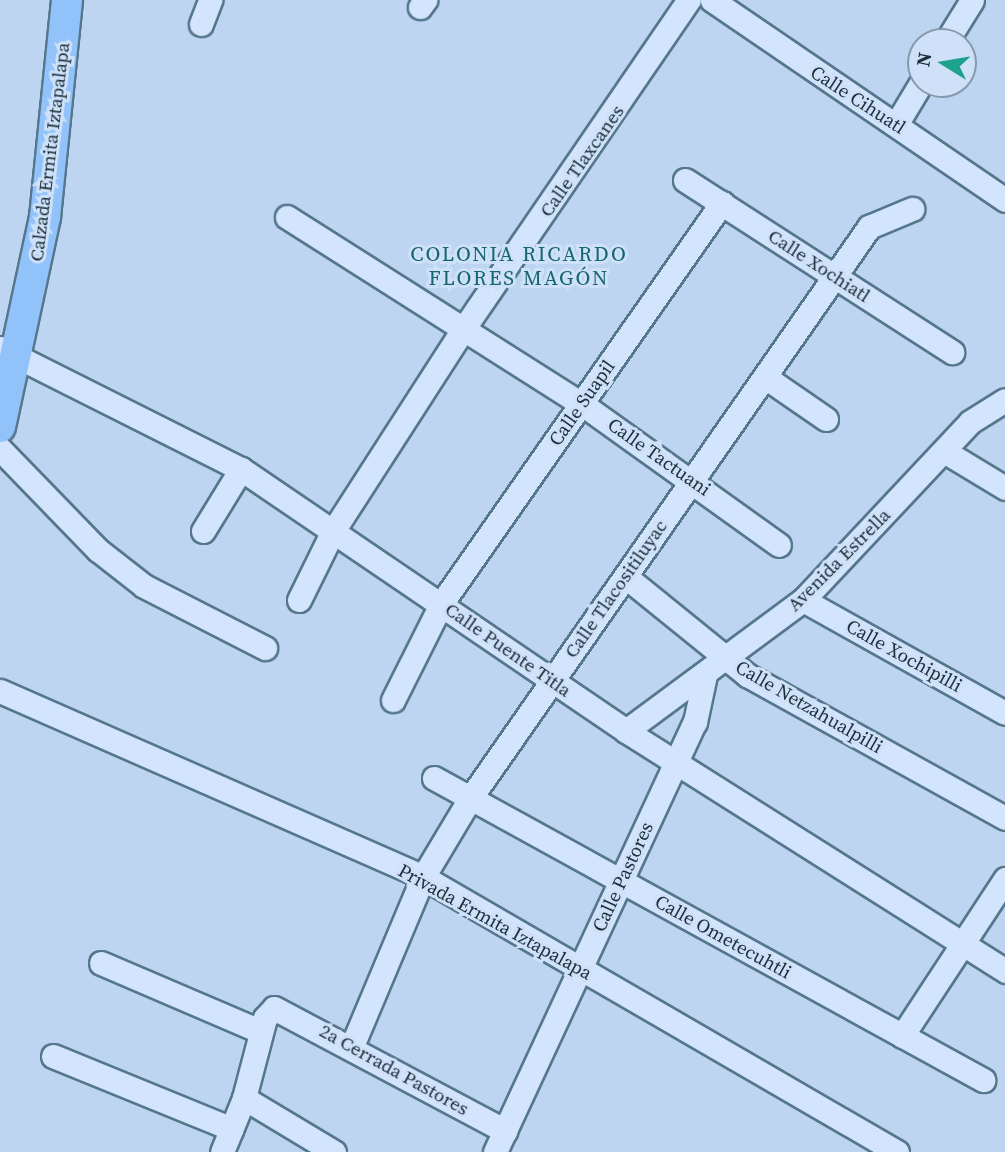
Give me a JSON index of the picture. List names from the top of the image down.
{
  "streets": {
    "main road": ["Calzada Ermita Iztapalapa"],
    "street": [
      "Calle Cihuatl",
      "Calle Tlaxcanes",
      "Calle Xochiatl",
      "Calle Suapil",
      "Calle Tactuani",
      "Avenida Estrella",
      "Calle Tlacositiluyac",
      "Calle Puente Titla",
      "Calle Xochipilli",
      "Calle Netzahualpilli",
      "Calle Pastores",
      "Privada Ermita Iztapalapa",
      "Calle Ometecuhtli",
      "2a Cerrada Pastores"
    ]
  },
  "crossings": [
    ["Calzada Ermita Iztapalapa", "Calle Puente Titla"],
    ["Calle Tlaxcanes", "Calle Tactuani"],
    ["Calle Tlaxcanes", "Calle Puente Titla"],
    ["Calle Xochiatl", "Calle Suapil"],
    ["Calle Xochiatl", "Calle Tlacositiluyac"],
    ["Calle Suapil", "Calle Tactuani"],
    ["Calle Suapil", "Calle Puente Titla"],
    ["Calle Tactuani", "Calle Tlacositiluyac"],
    ["Avenida Estrella", "Calle Puente Titla"],
    ["Avenida Estrella", "Calle Xochipilli"],
    ["Avenida Estrella", "Calle Netzahualpilli"],
    ["Avenida Estrella", "Calle Pastores"],
    ["Calle Tlacositiluyac", "Calle Puente Titla"],
    ["Calle Tlacositiluyac", "Calle Netzahualpilli"],
    ["Calle Tlacositiluyac", "Privada Ermita Iztapalapa"],
    ["Calle Tlacositiluyac", "Calle Ometecuhtli"],
    ["Calle Tlacositiluyac", "2a Cerrada Pastores"],
    ["Calle Puente Titla", "Calle Pastores"],
    ["Calle Pastores", "Privada Ermita Iztapalapa"],
    ["Calle Pastores", "Calle Ometecuhtli"],
    ["Calle Pastores", "2a Cerrada Pastores"]
  ],
  "districts": ["COLONIA RICARDO FLORES MAGÓN"],
  "north": "left"
}
